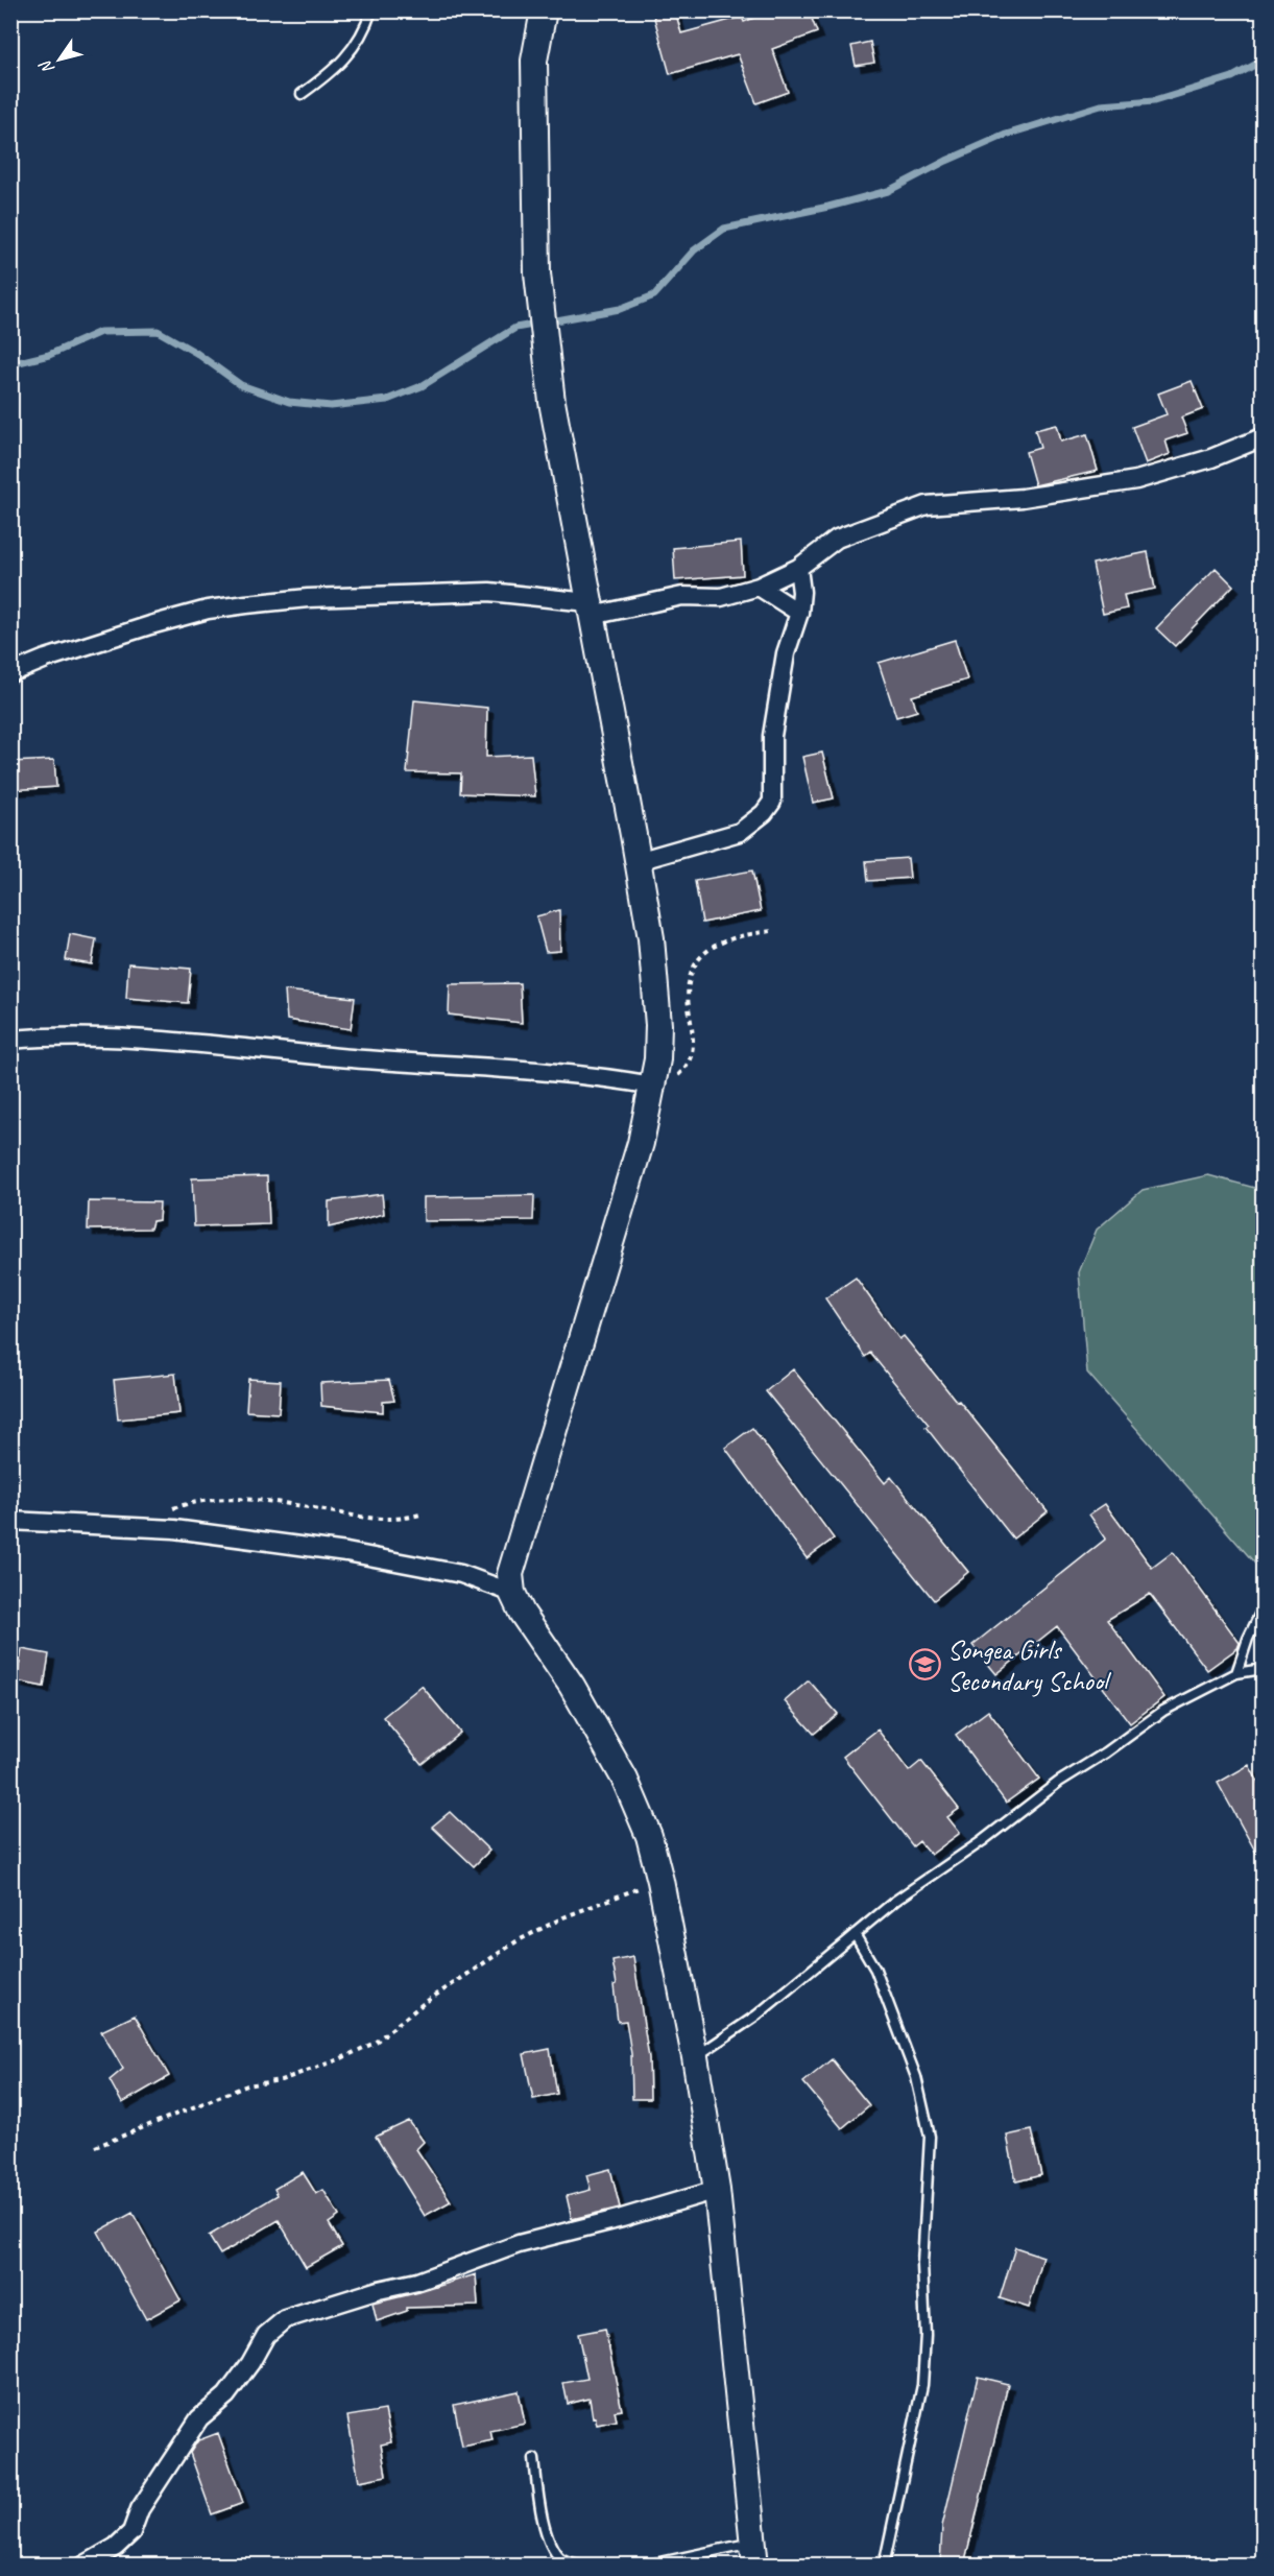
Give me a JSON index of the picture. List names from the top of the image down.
{
  "places": {
    "school or university": ["Songea Girls Secondary School"]
  },
  "north": "bottom left"
}
